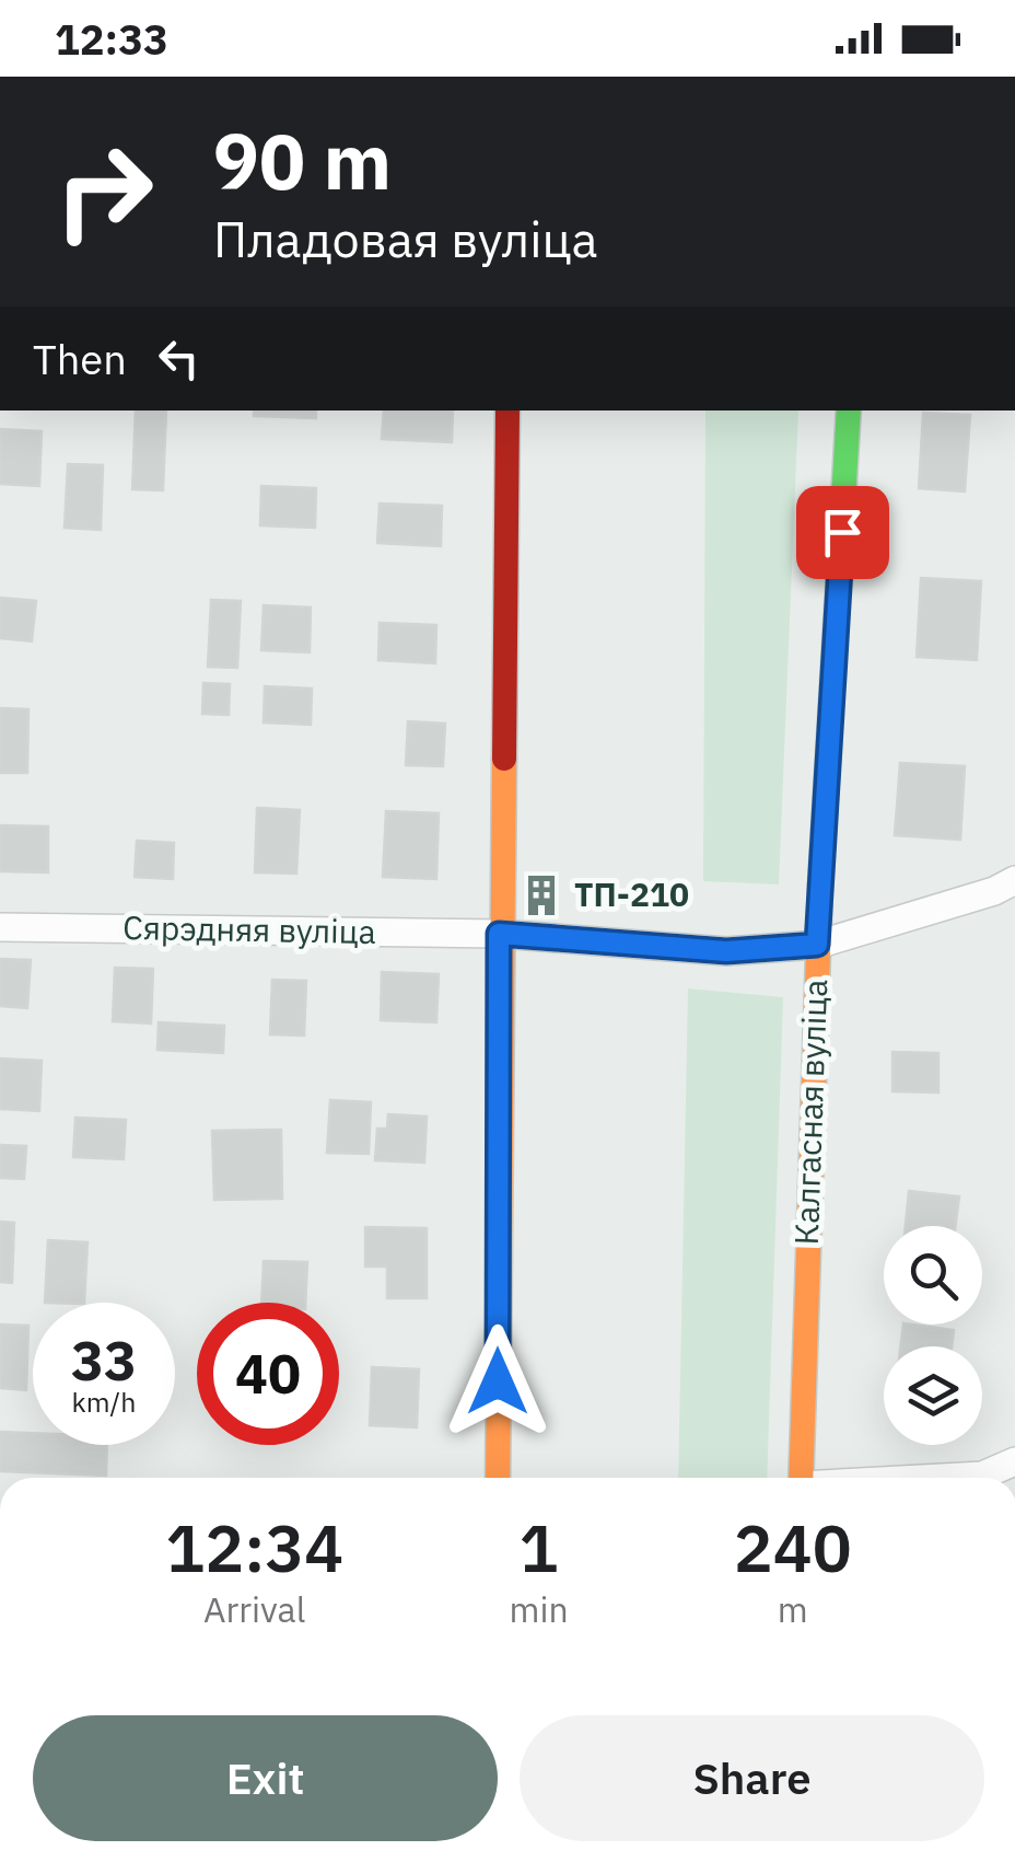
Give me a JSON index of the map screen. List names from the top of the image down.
{
  "streets": {
    "street": ["Сярэдняя вуліца", "Калгасная вуліца"]
  },
  "crossings": [
    ["Сярэдняя вуліца", "Калгасная вуліца"]
  ],
  "places": {
    "building": ["ТП-210"]
  },
  "page": {
    "status": "12:33",
    "turn": ["90 m", "Пладовая вуліца"],
    "then": "Then",
    "speed": "33 km/h",
    "limit": "40",
    "eta": [
      "12:34",
      "Arrival",
      "1",
      "min",
      "240",
      "m"
    ],
    "buttons": ["Exit", "Share"]
  }
}
